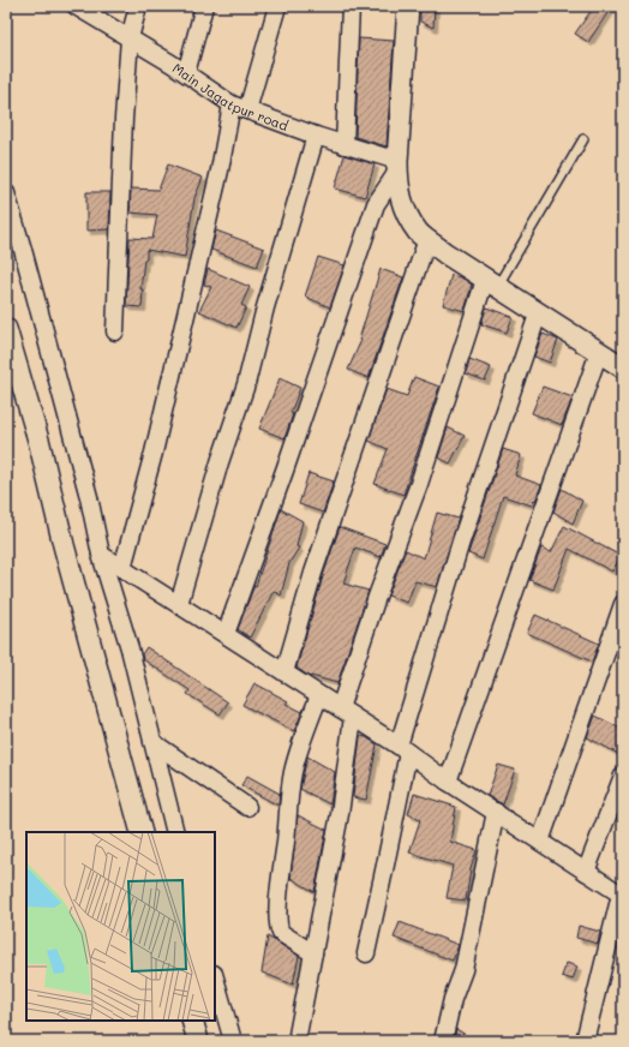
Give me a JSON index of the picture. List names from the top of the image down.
{
  "streets": {
    "street": ["Main Jagatpur road"]
  }
}
